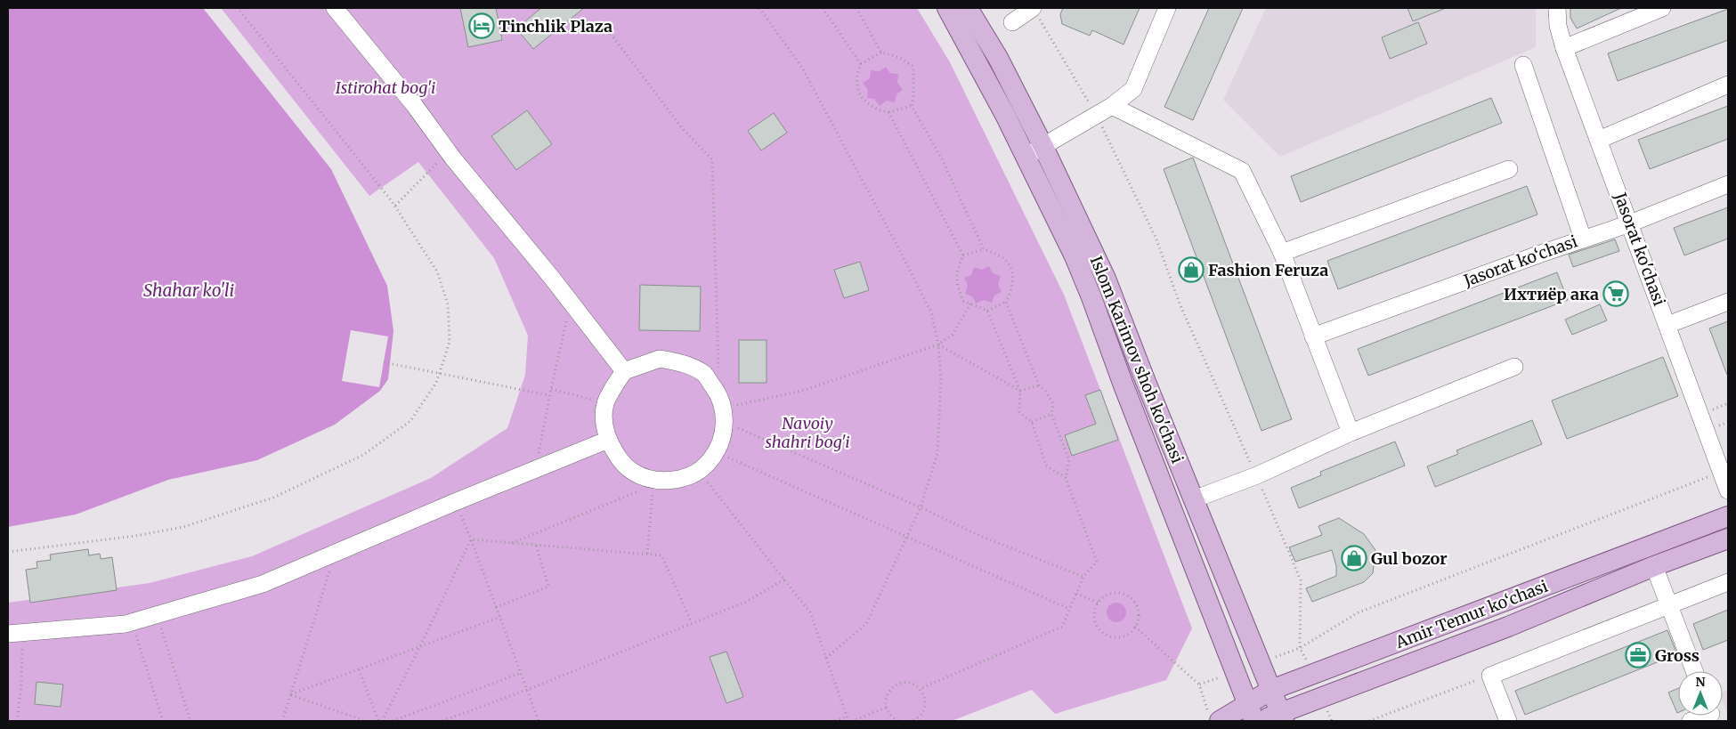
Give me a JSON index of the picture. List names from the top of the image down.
{
  "streets": {
    "main road": ["Islom Karimov shoh ko'chasi", "Amir Temur ko‘chasi"],
    "street": ["Jasorat ko'chasi", "Jasorat ko‘chasi"]
  },
  "crossings": [
    ["Jasorat ko'chasi", "Jasorat ko‘chasi"],
    ["Islom Karimov shoh ko'chasi", "Amir Temur ko‘chasi"]
  ],
  "water": ["Shahar ko'li"],
  "parks": ["Istirohat bog'i", "Navoiy shahri bog'i"],
  "places": {
    "hotel": ["Tinchlik Plaza"],
    "shop": ["Fashion Feruza", "Gul bozor"],
    "supermarket": ["Ихтиёр ака"],
    "office": ["Gross"]
  },
  "north": "top"
}
